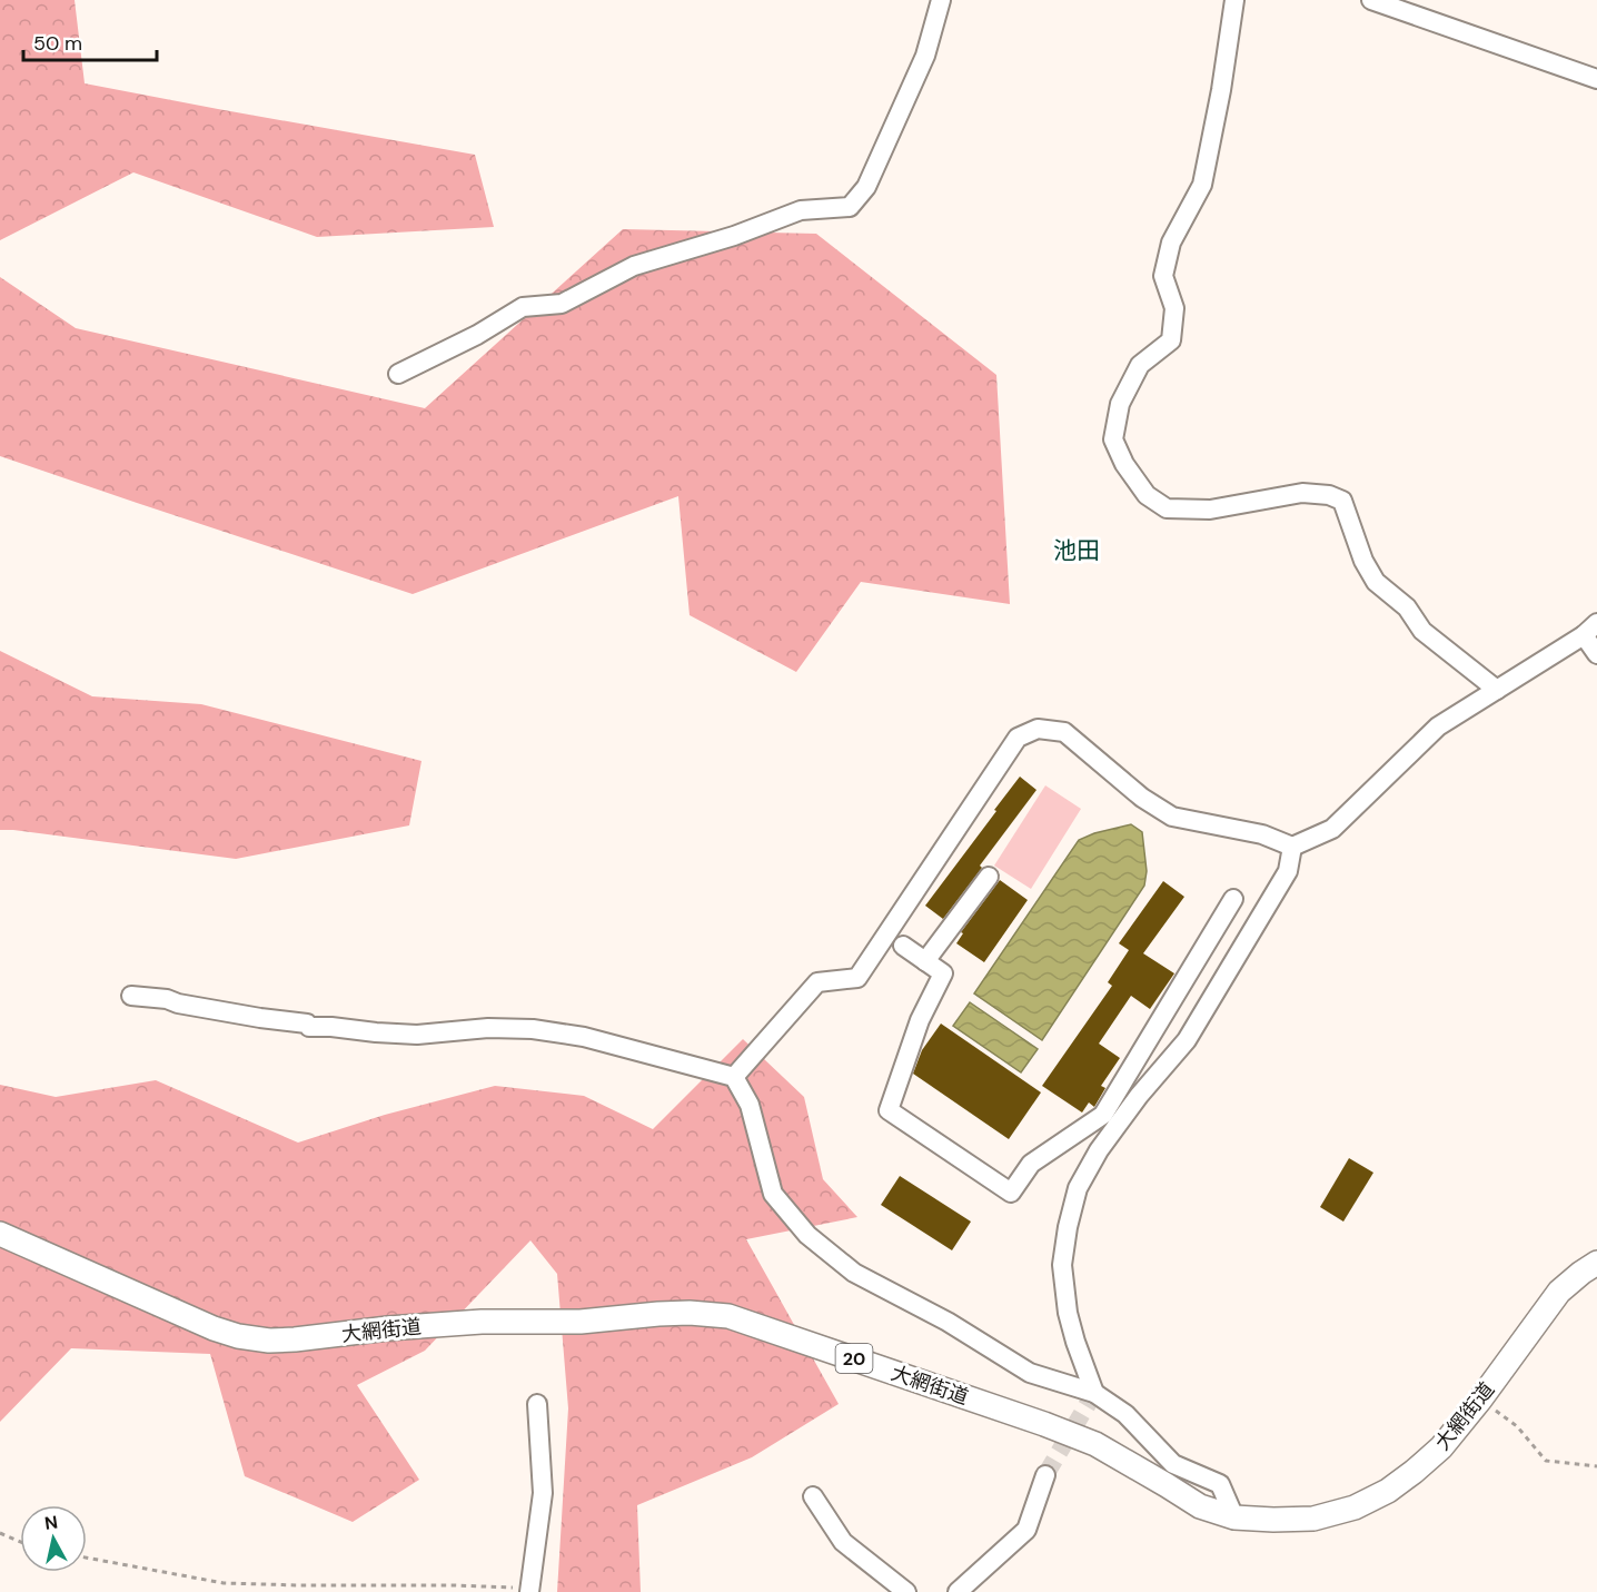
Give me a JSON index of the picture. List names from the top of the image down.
{
  "streets": {
    "main road": ["大網街道", "20"]
  },
  "districts": ["池田"],
  "scale_bar": "50 m",
  "north": "top"
}
